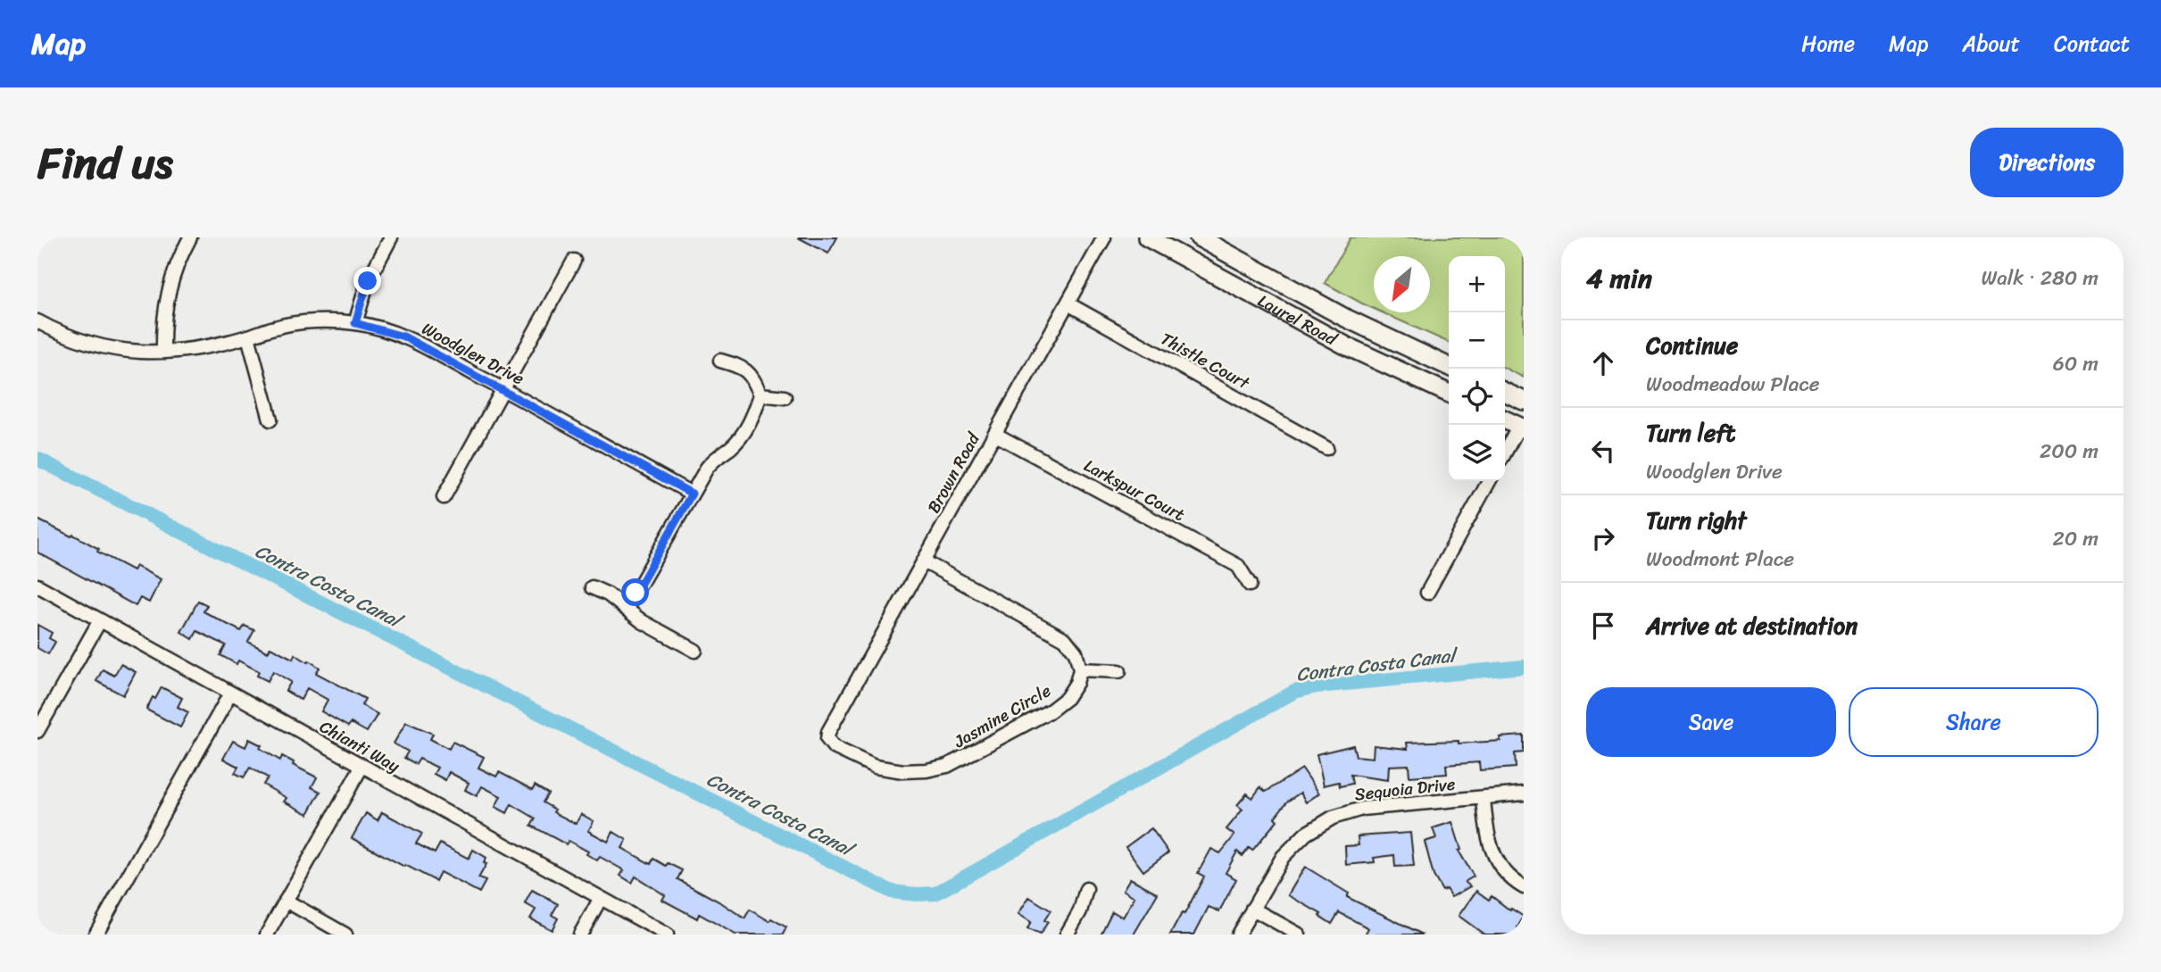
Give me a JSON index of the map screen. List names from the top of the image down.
{
  "streets": {
    "main road": ["Laurel Road"],
    "street": [
      "Woodglen Drive",
      "Thistle Court",
      "Brown Road",
      "Larkspur Court",
      "Jasmine Circle",
      "Chianti Way",
      "Sequoia Drive"
    ]
  },
  "crossings": [
    ["Thistle Court", "Brown Road"],
    ["Brown Road", "Larkspur Court"],
    ["Brown Road", "Jasmine Circle"]
  ],
  "water": ["Contra Costa Canal"],
  "north": "bottom left",
  "page": {
    "header": "Map",
    "nav": [
      "Home",
      "Map",
      "About",
      "Contact"
    ],
    "title": "Find us",
    "buttons": [
      "Directions",
      ["Save", "Share"]
    ],
    "heading": ["4 min", "Walk · 280 m"],
    "map_buttons": ["+", "−"],
    "list": [
      ["Continue", "Woodmeadow Place", "60 m"],
      ["Turn left", "Woodglen Drive", "200 m"],
      ["Turn right", "Woodmont Place", "20 m"],
      "Arrive at destination"
    ]
  }
}
